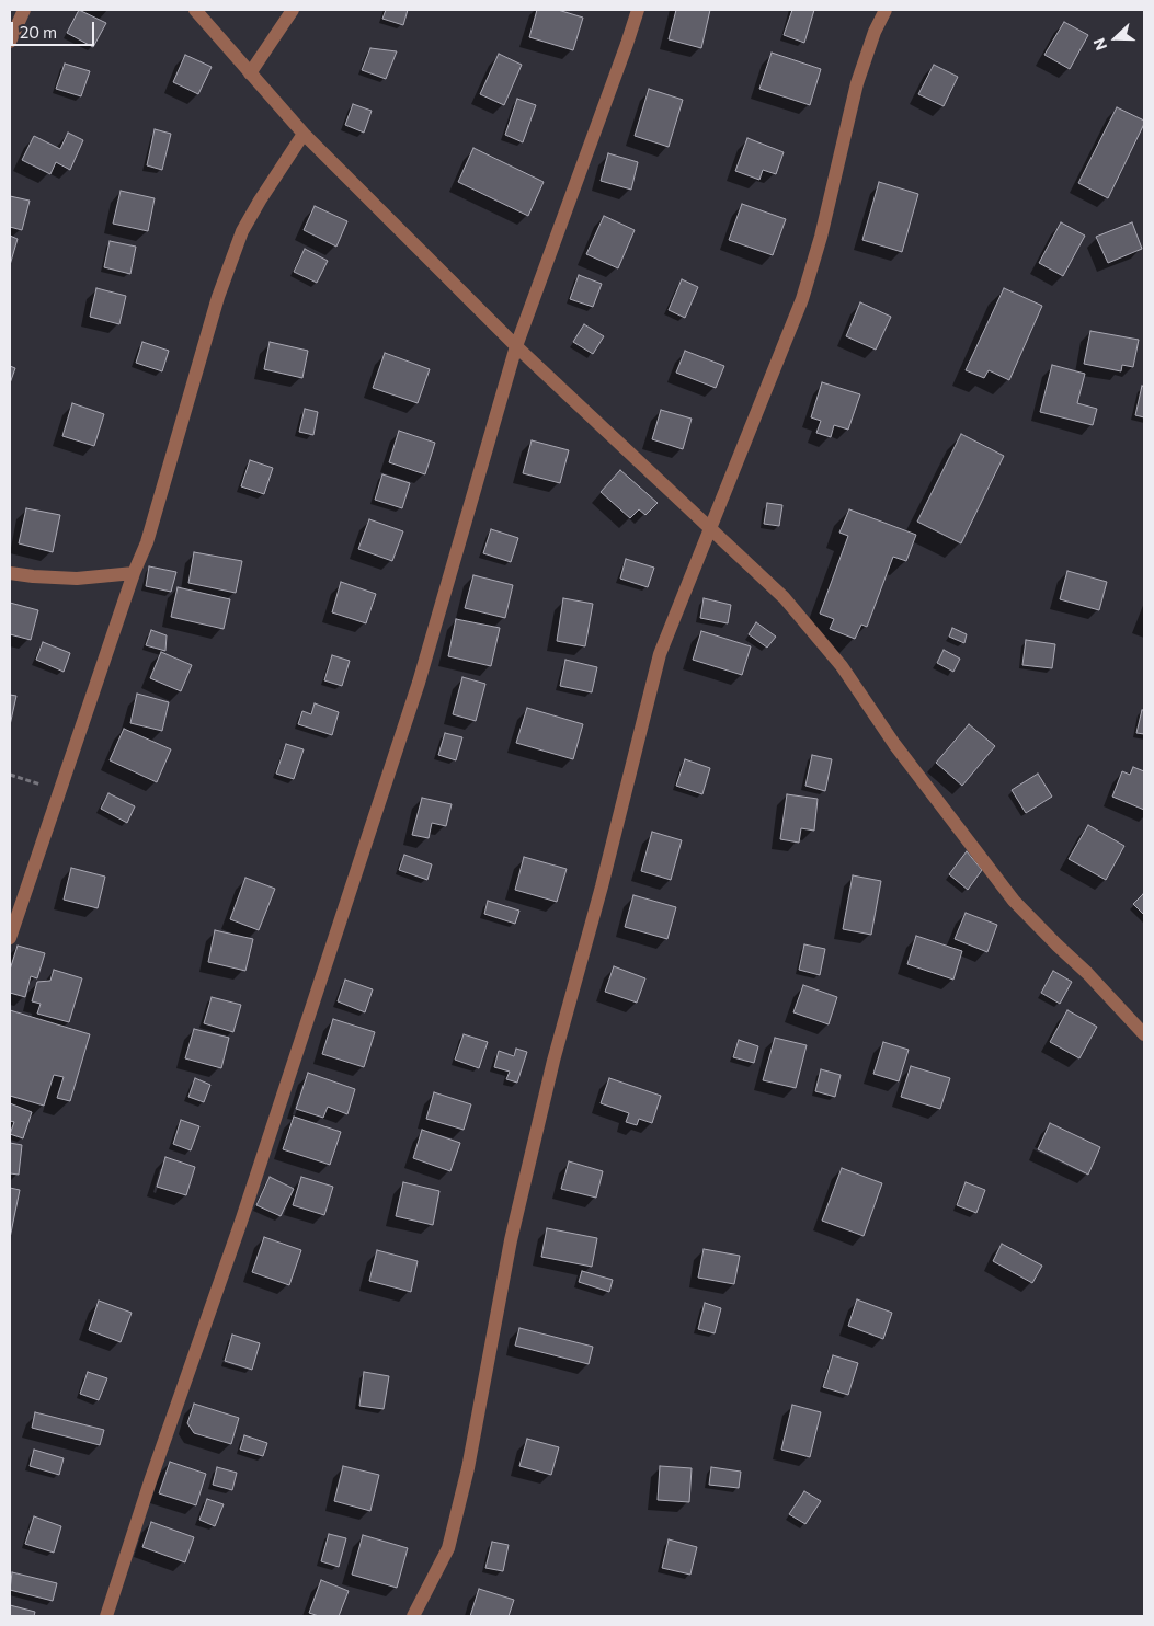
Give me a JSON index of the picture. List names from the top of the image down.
{
  "scale_bar": "20 m",
  "north": "left"
}
